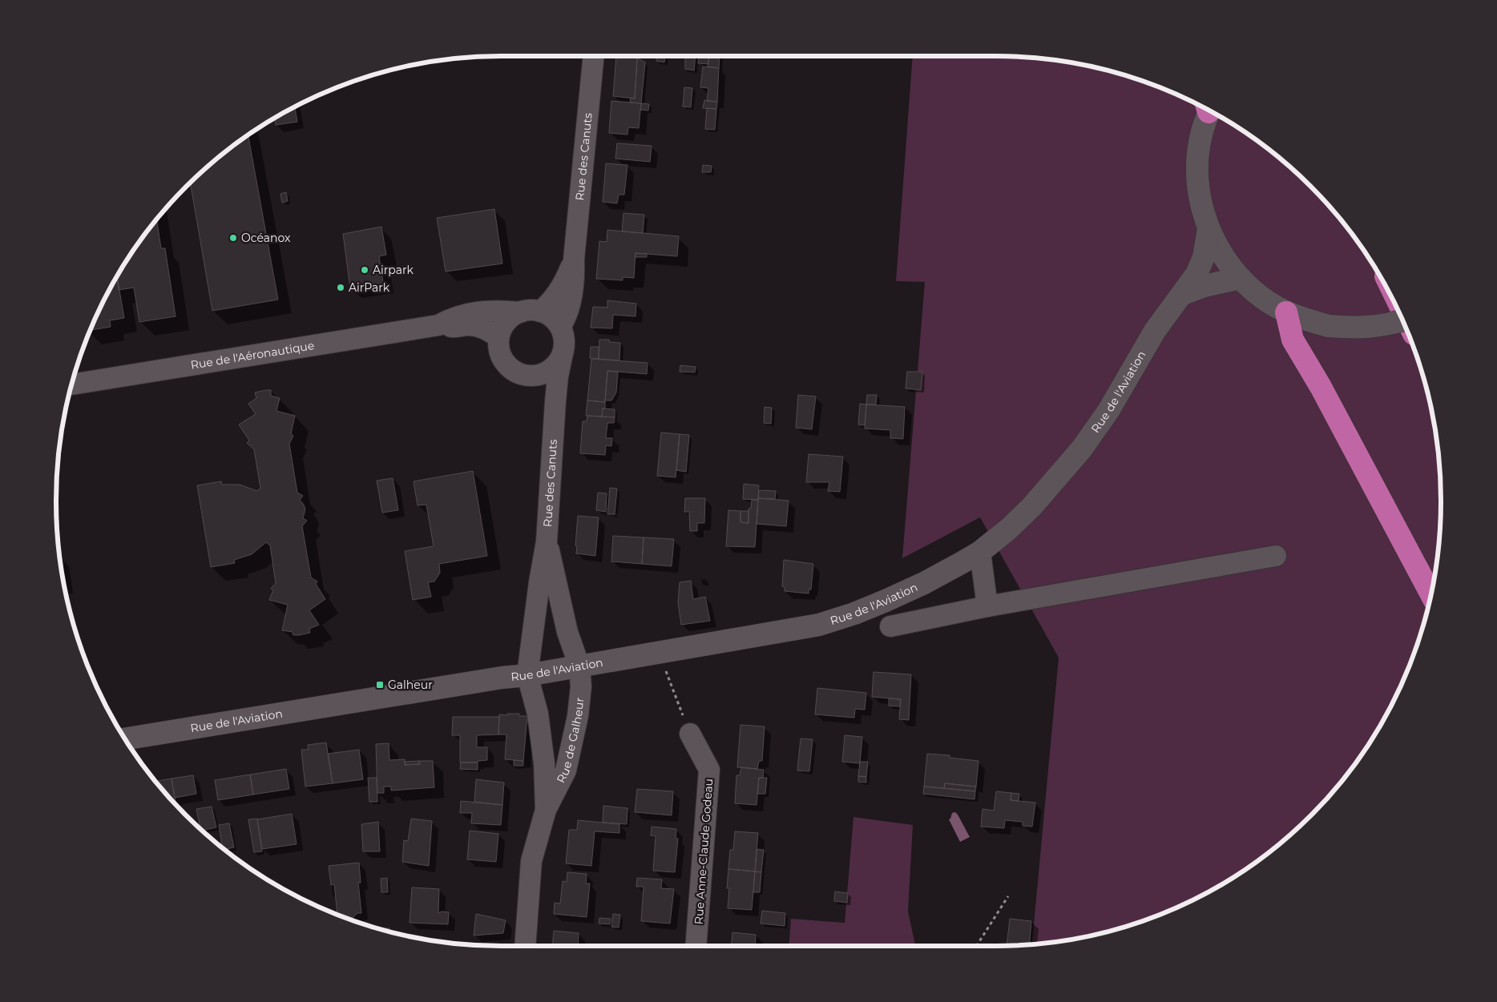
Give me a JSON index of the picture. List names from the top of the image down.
{
  "streets": {
    "street": [
      "Rue des Canuts",
      "Rue de l'Aéronautique",
      "Rue de l'Aviation",
      "Rue de Galheur",
      "Rue Anne-Claude Godeau"
    ]
  },
  "crossings": [
    ["Rue des Canuts", "Rue de l'Aéronautique"],
    ["Rue des Canuts", "Rue de l'Aviation"],
    ["Rue des Canuts", "Rue de Galheur"],
    ["Rue de l'Aviation", "Rue de Galheur"]
  ],
  "places": {
    "other": ["Océanox", "Airpark", "AirPark"],
    "transit": ["Galheur"]
  }
}
